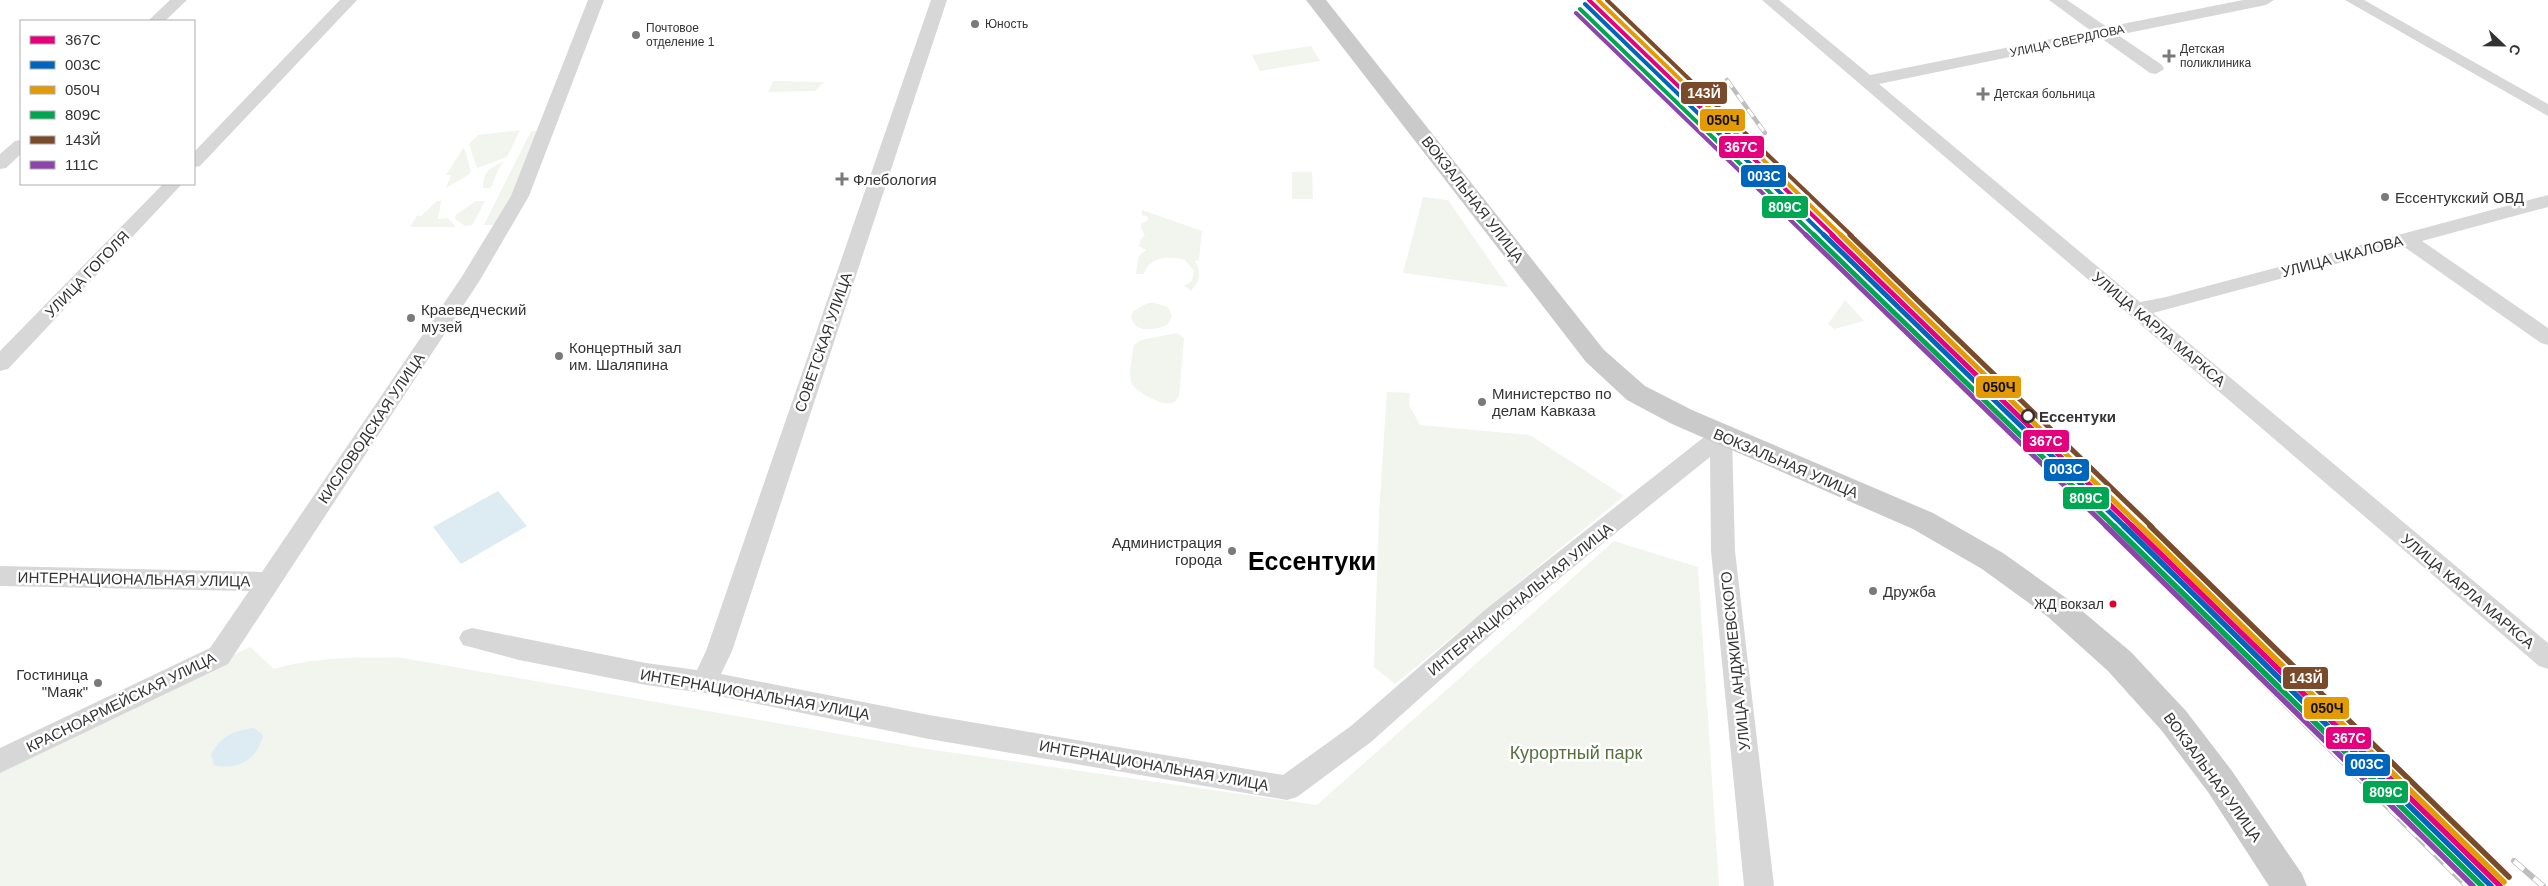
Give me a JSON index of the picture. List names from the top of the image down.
{
  "streets": {
    "main road": ["ВОКЗАЛЬНАЯ УЛИЦА"],
    "street": [
      "УЛИЦА СВЕРДЛОВА",
      "УЛИЦА ЧКАЛОВА",
      "УЛИЦА ГОГОЛЯ",
      "УЛИЦА КАРЛА МАРКСА",
      "СОВЕТСКАЯ УЛИЦА",
      "КИСЛОВОДСКАЯ УЛИЦА",
      "ИНТЕРНАЦИОНАЛЬНАЯ УЛИЦА",
      "УЛИЦА АНДЖИЕВСКОГО",
      "КРАСНОАРМЕЙСКАЯ УЛИЦА"
    ]
  },
  "crossings": [
    ["УЛИЦА СВЕРДЛОВА", "УЛИЦА КАРЛА МАРКСА"],
    ["ВОКЗАЛЬНАЯ УЛИЦА", "ИНТЕРНАЦИОНАЛЬНАЯ УЛИЦА"],
    ["ВОКЗАЛЬНАЯ УЛИЦА", "УЛИЦА АНДЖИЕВСКОГО"],
    ["УЛИЦА ЧКАЛОВА", "УЛИЦА КАРЛА МАРКСА"],
    ["СОВЕТСКАЯ УЛИЦА", "ИНТЕРНАЦИОНАЛЬНАЯ УЛИЦА"],
    ["КИСЛОВОДСКАЯ УЛИЦА", "ИНТЕРНАЦИОНАЛЬНАЯ УЛИЦА"],
    ["КИСЛОВОДСКАЯ УЛИЦА", "КРАСНОАРМЕЙСКАЯ УЛИЦА"],
    ["ИНТЕРНАЦИОНАЛЬНАЯ УЛИЦА", "УЛИЦА АНДЖИЕВСКОГО"],
    ["ИНТЕРНАЦИОНАЛЬНАЯ УЛИЦА", "КРАСНОАРМЕЙСКАЯ УЛИЦА"]
  ],
  "districts": ["Ессентуки"],
  "parks": ["Курортный парк"],
  "places": {
    "other": [
      "Юность",
      "Почтовое отделение 1",
      "Ессентукский ОВД",
      "Краеведческий музей",
      "Концертный зал им. Шаляпина",
      "Министерство по делам Кавказа",
      "Ессентуки",
      "Администрация города",
      "Дружба",
      "ЖД вокзал",
      "Гостиница \"Маяк\""
    ],
    "health": ["Детская поликлиника", "Детская больница", "Флебология"]
  },
  "lines": [
    "transit line 367С",
    "transit line 050Ч",
    "transit line 143Й",
    "transit line 003С",
    "transit line 809С",
    "transit line 111С"
  ],
  "legend": [
    "367С",
    "003С",
    "050Ч",
    "809С",
    "143Й",
    "111С"
  ],
  "north": "right"
}
